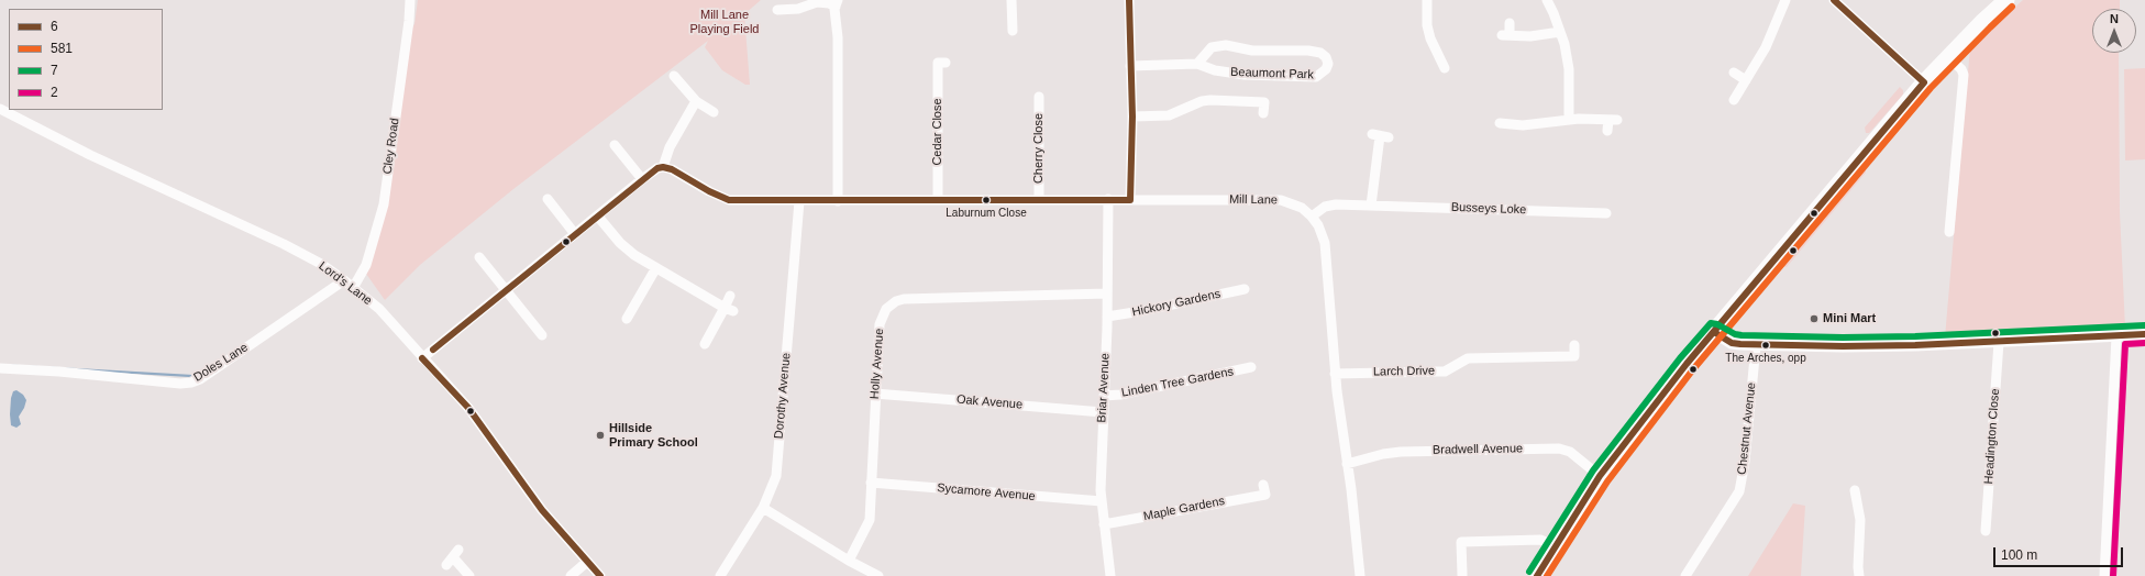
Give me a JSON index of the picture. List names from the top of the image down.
{
  "streets": {
    "street": [
      "Beaumont Park",
      "Cedar Close",
      "Cley Road",
      "Cherry Close",
      "Mill Lane",
      "Busseys Loke",
      "Lord's Lane",
      "Hickory Gardens",
      "Doles Lane",
      "Holly Avenue",
      "Larch Drive",
      "Linden Tree Gardens",
      "Briar Avenue",
      "Dorothy Avenue",
      "Oak Avenue",
      "Chestnut Avenue",
      "Headington Close",
      "Bradwell Avenue",
      "Sycamore Avenue",
      "Maple Gardens"
    ]
  },
  "crossings": [
    ["Cedar Close", "Mill Lane"],
    ["Cley Road", "Lord's Lane"],
    ["Cherry Close", "Mill Lane"],
    ["Mill Lane", "Busseys Loke"],
    ["Mill Lane", "Briar Avenue"],
    ["Mill Lane", "Dorothy Avenue"],
    ["Lord's Lane", "Doles Lane"],
    ["Hickory Gardens", "Briar Avenue"],
    ["Holly Avenue", "Briar Avenue"],
    ["Holly Avenue", "Oak Avenue"],
    ["Holly Avenue", "Sycamore Avenue"],
    ["Linden Tree Gardens", "Briar Avenue"],
    ["Briar Avenue", "Oak Avenue"],
    ["Briar Avenue", "Sycamore Avenue"],
    ["Briar Avenue", "Maple Gardens"]
  ],
  "parks": ["Mill Lane Playing Field"],
  "places": [
    "Laburnum Close",
    "Mini Mart",
    "The Arches, opp",
    "Hillside Primary School"
  ],
  "lines": [
    "transit line 6",
    "transit line 581",
    "transit line 7",
    "transit line 2"
  ],
  "legend": [
    "6",
    "581",
    "7",
    "2"
  ],
  "scale_bar": "100 m",
  "north": "top"
}
